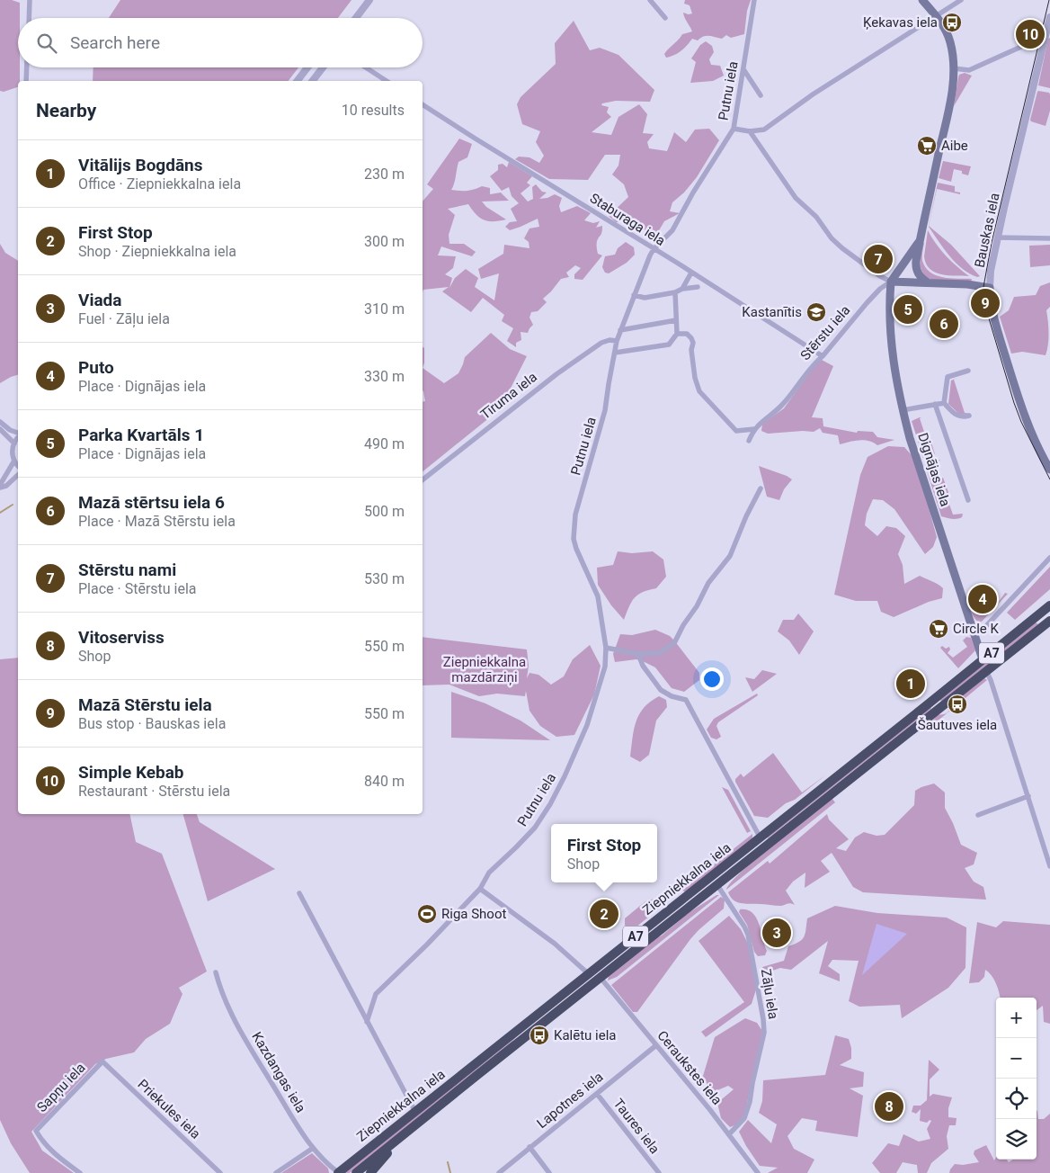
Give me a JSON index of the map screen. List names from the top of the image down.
{
  "streets": {
    "highway": ["A7", "Ziepniekkalna iela"],
    "main road": ["Bauskas iela", "Stērstu iela", "Dignājas iela"],
    "street": [
      "Putnu iela",
      "Staburaga iela",
      "Tīruma iela",
      "Zāļu iela",
      "Ceraukstes iela",
      "Kazdangas iela",
      "Sapņu iela",
      "Lapotnes iela",
      "Priekules iela",
      "Taures iela"
    ]
  },
  "crossings": [
    ["Putnu iela", "Staburaga iela"],
    ["Putnu iela", "Tīruma iela"],
    ["Staburaga iela", "Stērstu iela"],
    ["Stērstu iela", "Dignājas iela"],
    ["Dignājas iela", "Ziepniekkalna iela"],
    ["Ziepniekkalna iela", "Zāļu iela"],
    ["Ziepniekkalna iela", "Ceraukstes iela"],
    ["Ziepniekkalna iela", "Kazdangas iela"],
    ["Zāļu iela", "Ceraukstes iela"],
    ["Ceraukstes iela", "Lapotnes iela"],
    ["Sapņu iela", "Priekules iela"],
    ["Lapotnes iela", "Taures iela"]
  ],
  "parks": ["Ziepniekkalna mazdārziņi"],
  "places": {
    "bus stop": ["Ķekavas iela", "Šautuves iela", "Kalētu iela"],
    "supermarket": ["Aibe", "Circle K"],
    "school or university": ["Kastanītis"],
    "sports": ["Riga Shoot"]
  },
  "page": {
    "pins": [
      "10",
      "7",
      "9",
      "5",
      "6",
      "4",
      "1",
      "2",
      "3",
      "8"
    ],
    "search": "Search here",
    "heading": ["Nearby", "10 results"],
    "list": [
      {
        "mark": "1",
        "name": "Vitālijs Bogdāns",
        "note": "Office · Ziepniekkalna iela",
        "value": "230 m"
      },
      {
        "mark": "2",
        "name": "First Stop",
        "note": "Shop · Ziepniekkalna iela",
        "value": "300 m"
      },
      {
        "mark": "3",
        "name": "Viada",
        "note": "Fuel · Zāļu iela",
        "value": "310 m"
      },
      {
        "mark": "4",
        "name": "Puto",
        "note": "Place · Dignājas iela",
        "value": "330 m"
      },
      {
        "mark": "5",
        "name": "Parka Kvartāls 1",
        "note": "Place · Dignājas iela",
        "value": "490 m"
      },
      {
        "mark": "6",
        "name": "Mazā stērtsu iela 6",
        "note": "Place · Mazā Stērstu iela",
        "value": "500 m"
      },
      {
        "mark": "7",
        "name": "Stērstu nami",
        "note": "Place · Stērstu iela",
        "value": "530 m"
      },
      {
        "mark": "8",
        "name": "Vitoserviss",
        "note": "Shop",
        "value": "550 m"
      },
      {
        "mark": "9",
        "name": "Mazā Stērstu iela",
        "note": "Bus stop · Bauskas iela",
        "value": "550 m"
      },
      {
        "mark": "10",
        "name": "Simple Kebab",
        "note": "Restaurant · Stērstu iela",
        "value": "840 m"
      }
    ],
    "popup": ["First Stop", "Shop"],
    "map_buttons": ["+", "−"]
  }
}
